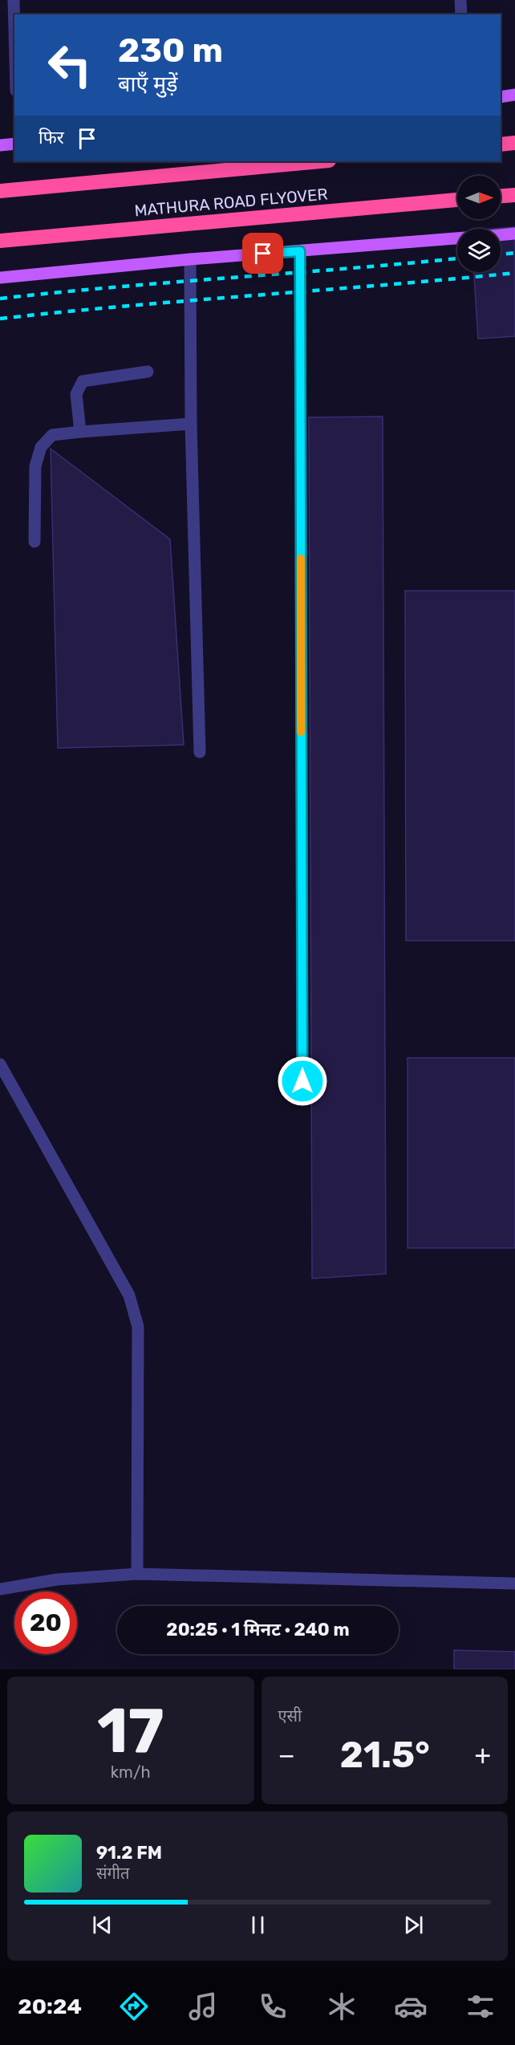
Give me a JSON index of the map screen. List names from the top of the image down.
{
  "streets": {
    "highway": ["MATHURA ROAD FLYOVER"]
  },
  "north": "right",
  "page": {
    "turn": ["230 m", "बाएँ मुड़ें"],
    "then": "फिर",
    "limit": "20",
    "trip": "20:25 · 1 मिनट · 240 m",
    "tile": [
      ["17", "km/h"],
      "एसी"
    ],
    "heat": ["−", "21.5°", "+"],
    "song": ["91.2 FM", "संगीत"],
    "tabs": "20:24"
  }
}
